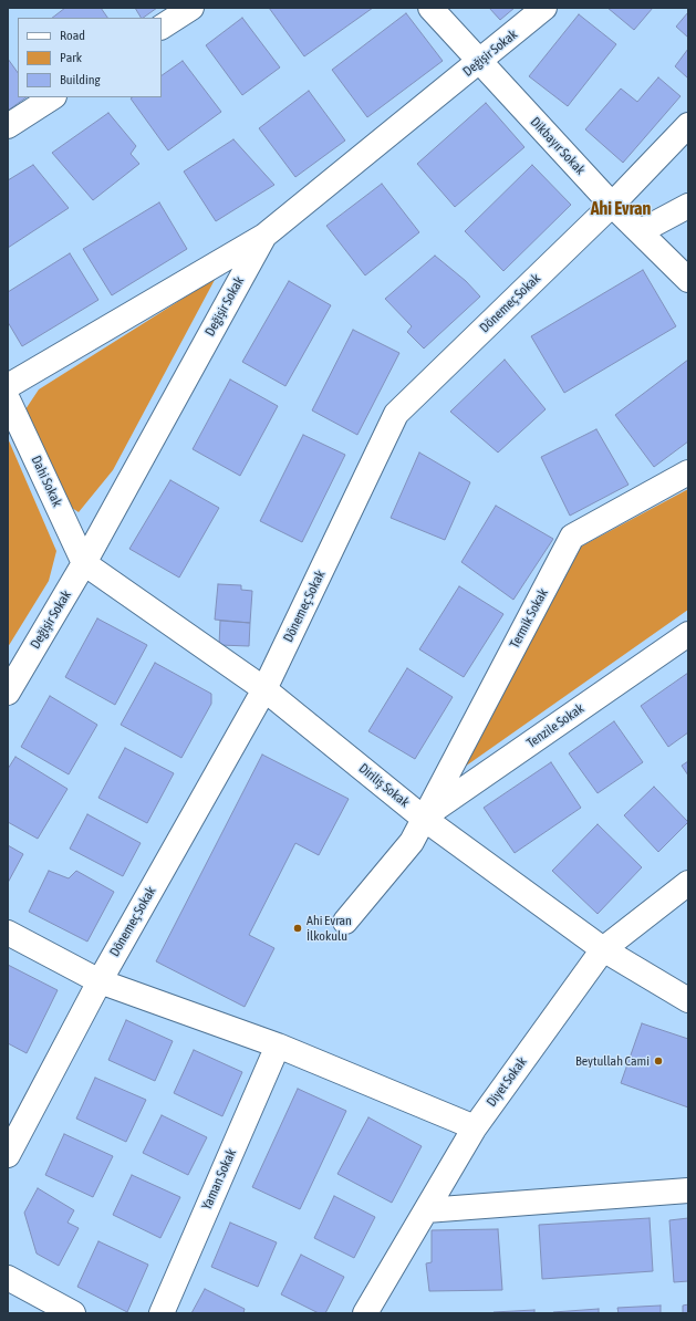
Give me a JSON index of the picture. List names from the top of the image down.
{
  "streets": {
    "street": [
      "Değişir Sokak",
      "Dikbayır Sokak",
      "Dönemeç Sokak",
      "Dahi Sokak",
      "Termik Sokak",
      "Tenzile Sokak",
      "Diriliş Sokak",
      "Diyet Sokak",
      "Yaman Sokak"
    ]
  },
  "crossings": [
    ["Değişir Sokak", "Dikbayır Sokak"],
    ["Değişir Sokak", "Dahi Sokak"],
    ["Değişir Sokak", "Diriliş Sokak"],
    ["Dikbayır Sokak", "Dönemeç Sokak"],
    ["Dönemeç Sokak", "Diriliş Sokak"],
    ["Dahi Sokak", "Diriliş Sokak"],
    ["Termik Sokak", "Tenzile Sokak"],
    ["Termik Sokak", "Diriliş Sokak"],
    ["Tenzile Sokak", "Diriliş Sokak"],
    ["Diriliş Sokak", "Diyet Sokak"]
  ],
  "districts": ["Ahi Evran"],
  "places": ["Ahi Evran İlkokulu", "Beytullah Cami"],
  "legend": ["Road", "Park", "Building"]
}
